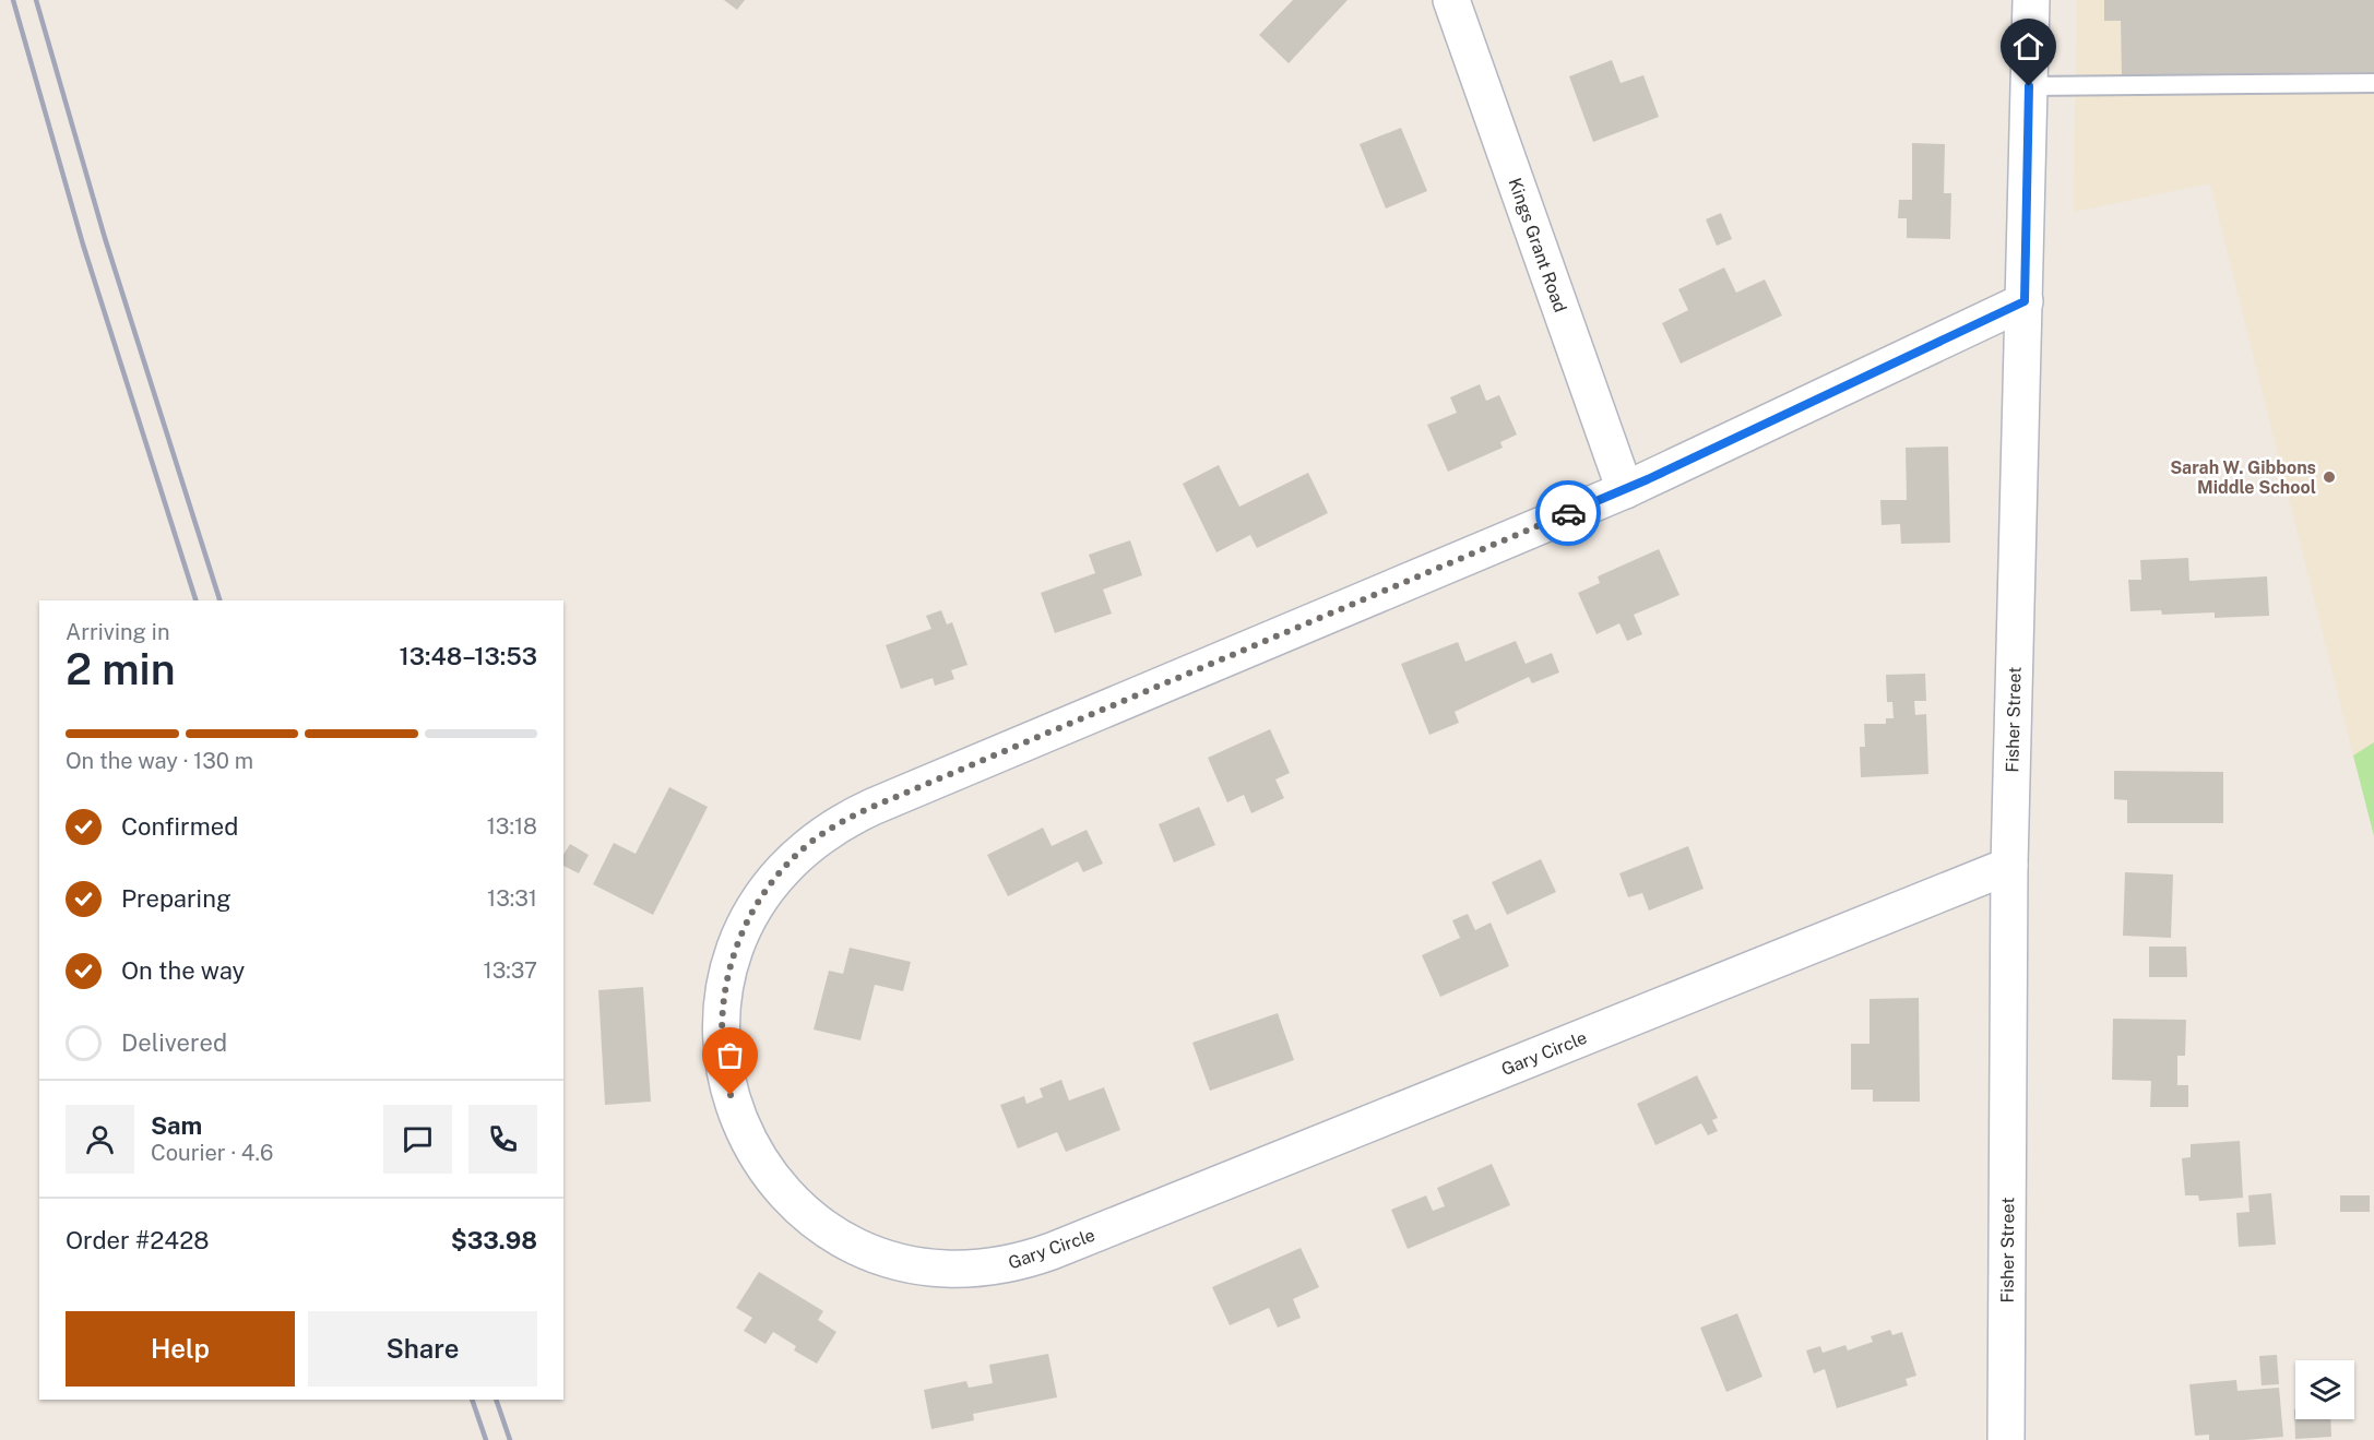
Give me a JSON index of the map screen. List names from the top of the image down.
{
  "streets": {
    "street": ["Kings Grant Road", "Fisher Street", "Gary Circle"]
  },
  "crossings": [
    ["Kings Grant Road", "Gary Circle"],
    ["Fisher Street", "Gary Circle"]
  ],
  "places": ["Sarah W. Gibbons Middle School"],
  "page": {
    "heading": ["2 min", "Arriving in", "13:48–13:53"],
    "panel": [
      "Sam",
      "Courier · 4.6",
      "Order #2428",
      "$33.98"
    ],
    "bar": "On the way · 130 m",
    "list": [
      ["Confirmed", "13:18"],
      ["Preparing", "13:31"],
      ["On the way", "13:37"],
      "Delivered"
    ],
    "buttons": ["Help", "Share"]
  }
}
